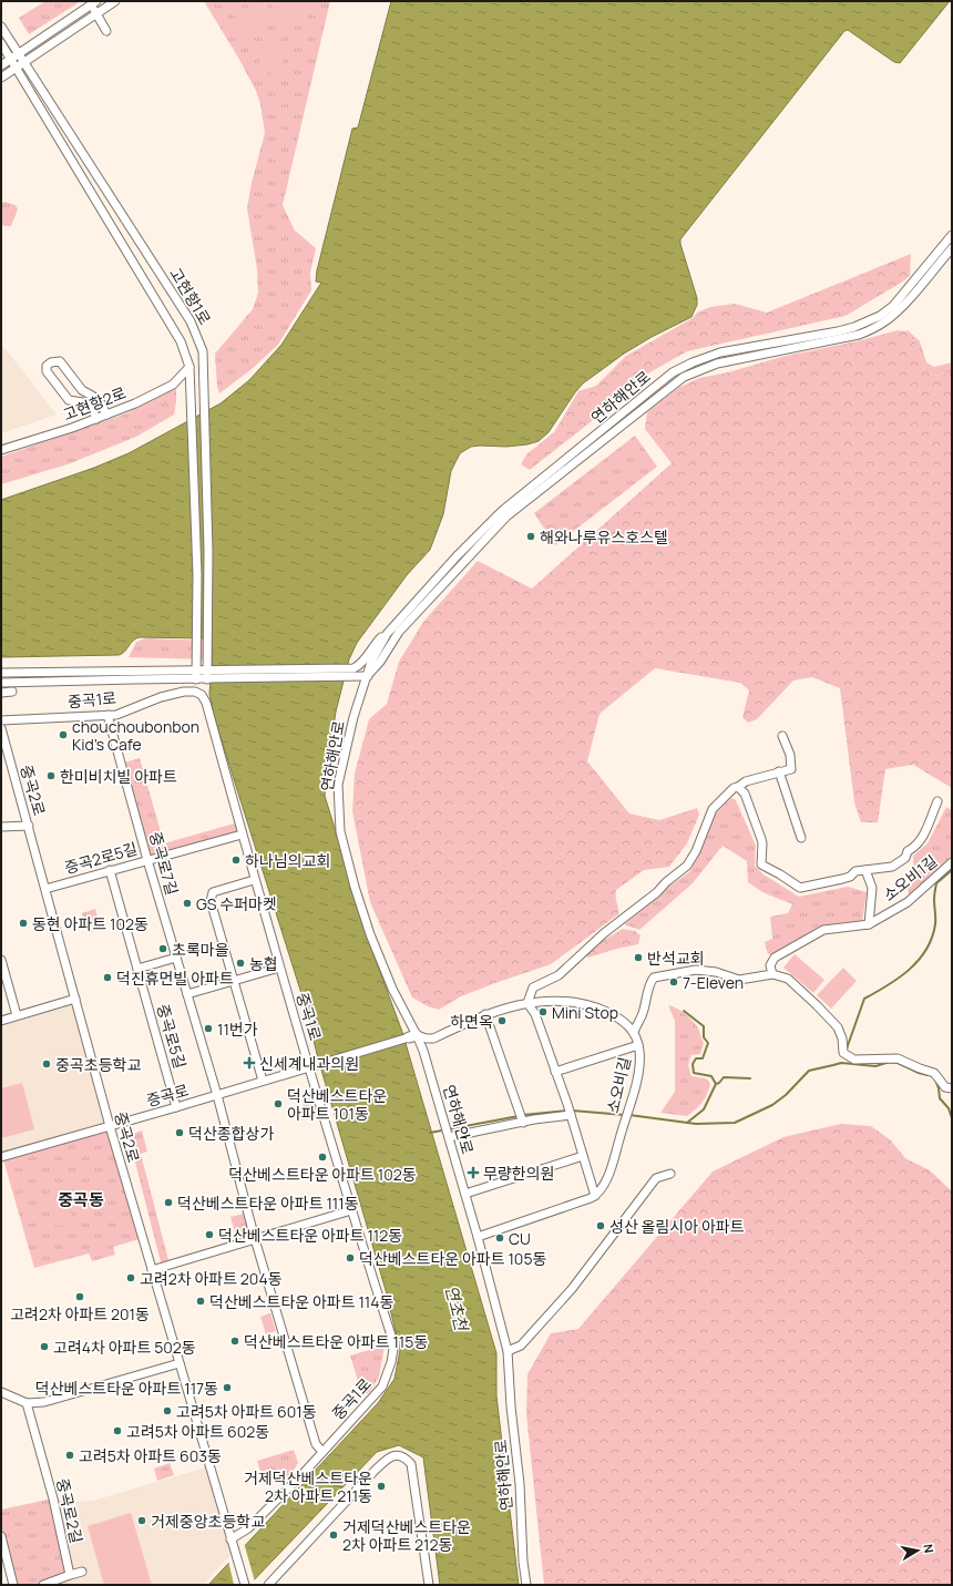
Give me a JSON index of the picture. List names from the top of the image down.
{
  "streets": {
    "street": [
      "고현항1로",
      "연하해안로",
      "고현항2로",
      "중곡1로",
      "중곡2로",
      "중곡2로5길",
      "중곡로7길",
      "소오비1길",
      "중곡로5길",
      "소오비길",
      "중곡로",
      "중곡로2길"
    ]
  },
  "crossings": [
    ["고현항1로", "고현항2로"],
    ["고현항1로", "중곡1로"],
    ["연하해안로", "소오비길"],
    ["연하해안로", "중곡로"],
    ["중곡1로", "중곡2로"],
    ["중곡1로", "중곡2로5길"],
    ["중곡1로", "중곡로7길"],
    ["중곡1로", "중곡로"],
    ["중곡2로", "중곡2로5길"],
    ["중곡2로", "중곡로"],
    ["중곡2로5길", "중곡로7길"],
    ["중곡2로5길", "중곡로5길"],
    ["중곡로7길", "중곡로"],
    ["중곡로5길", "중곡로"],
    ["소오비길", "중곡로"]
  ],
  "districts": ["중곡동"],
  "water": ["연초천"],
  "places": {
    "other": [
      "해와나루유스호스텔",
      "chouchoubonbon Kid's Cafe",
      "한미비치빌 아파트",
      "하나님의교회",
      "GS 수퍼마켓",
      "동현 아파트 102동",
      "초록마을",
      "반석교회",
      "농협",
      "덕진휴먼빌 아파트",
      "7-Eleven",
      "Mini Stop",
      "하면옥",
      "11번가",
      "중곡초등학교",
      "덕산베스트타운 아파트 101동",
      "덕산종합상가",
      "덕산베스트타운 아파트 102동",
      "덕산베스트타운 아파트 111동",
      "성산 올림시아 아파트",
      "덕산베스트타운 아파트 112동",
      "CU",
      "덕산베스트타운 아파트 105동",
      "고려2차 아파트 204동",
      "고려2차 아파트 201동",
      "덕산베스트타운 아파트 114동",
      "덕산베스트타운 아파트 115동",
      "고려4차 아파트 502동",
      "덕산베스트타운 아파트 117동",
      "고려5차 아파트 601동",
      "고려5차 아파트 602동",
      "고려5차 아파트 603동",
      "거제덕산베스트타운 2차 아파트 211동",
      "거제중앙초등학교",
      "거제덕산베스트타운 2차 아파트 212동"
    ],
    "health": ["신세계내과의원", "무량한의원"]
  },
  "north": "right"
}
